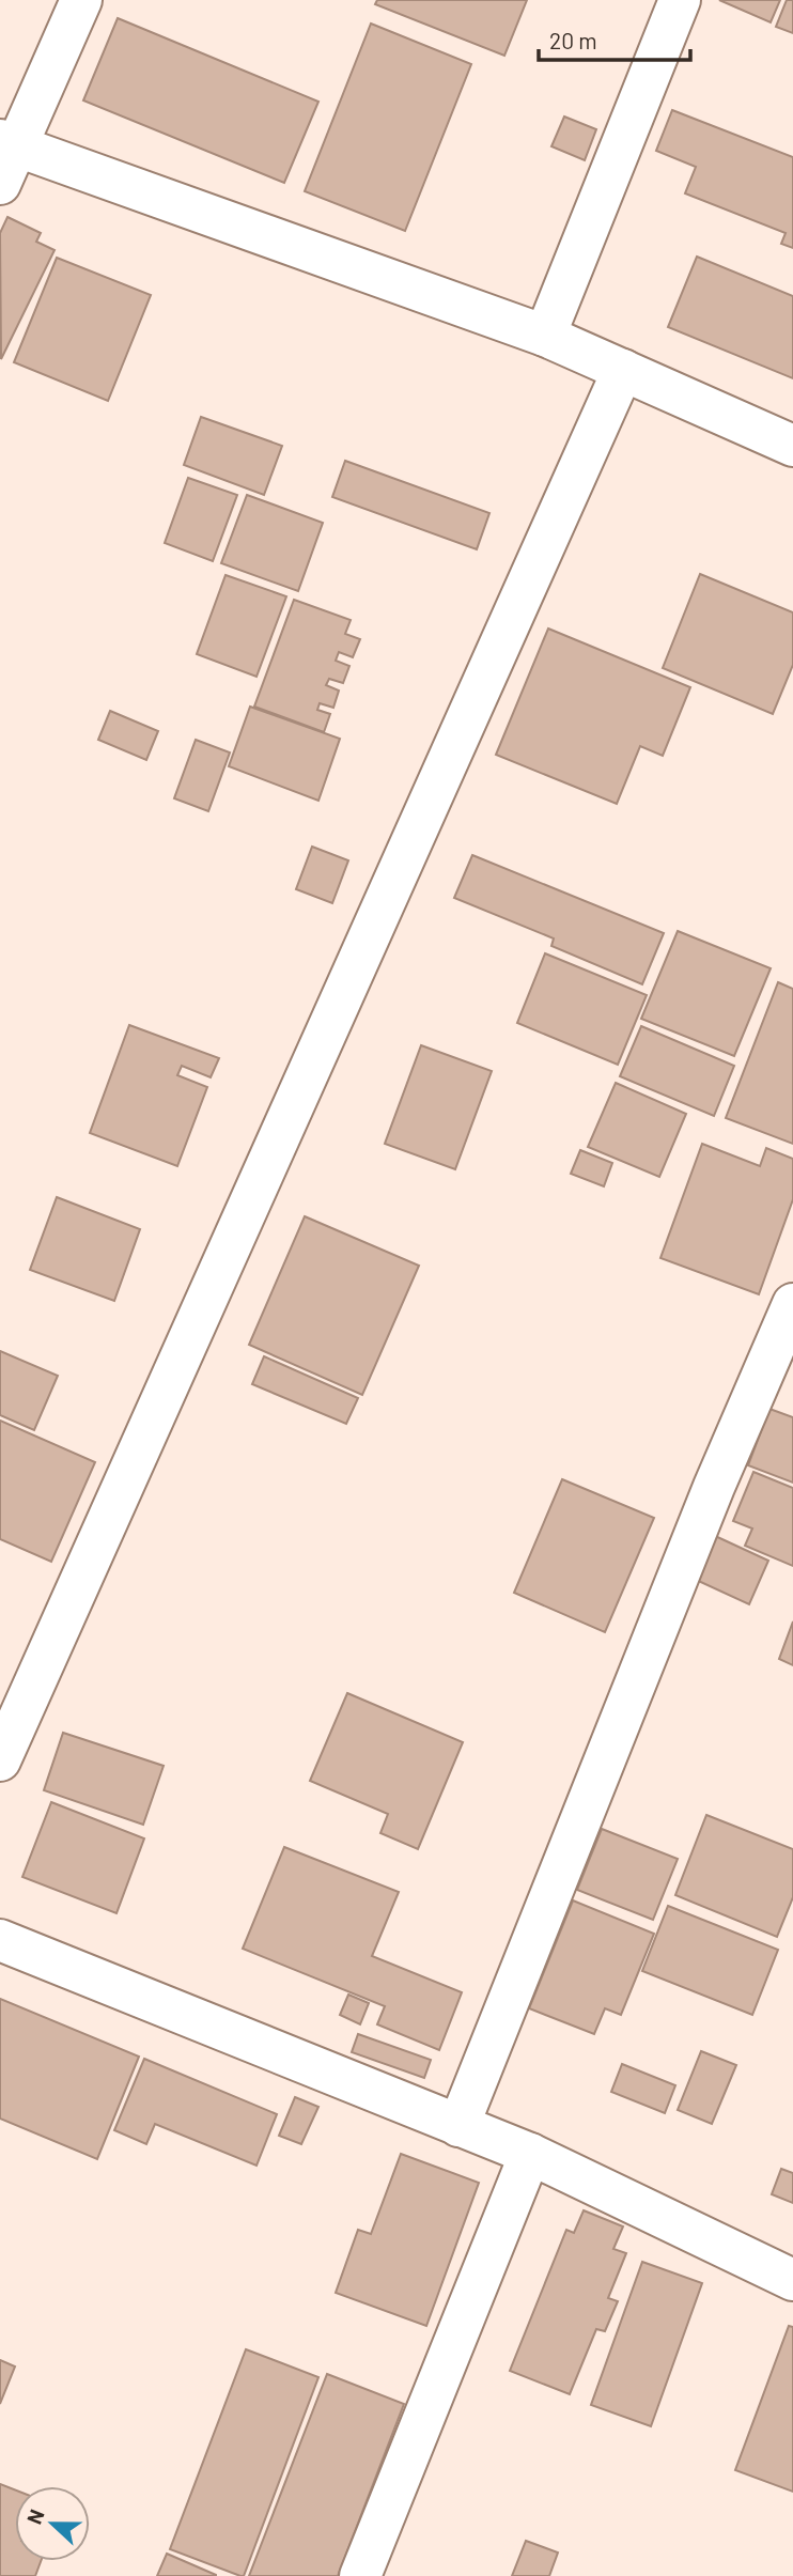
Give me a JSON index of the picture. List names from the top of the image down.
{
  "scale_bar": "20 m",
  "north": "left"
}
